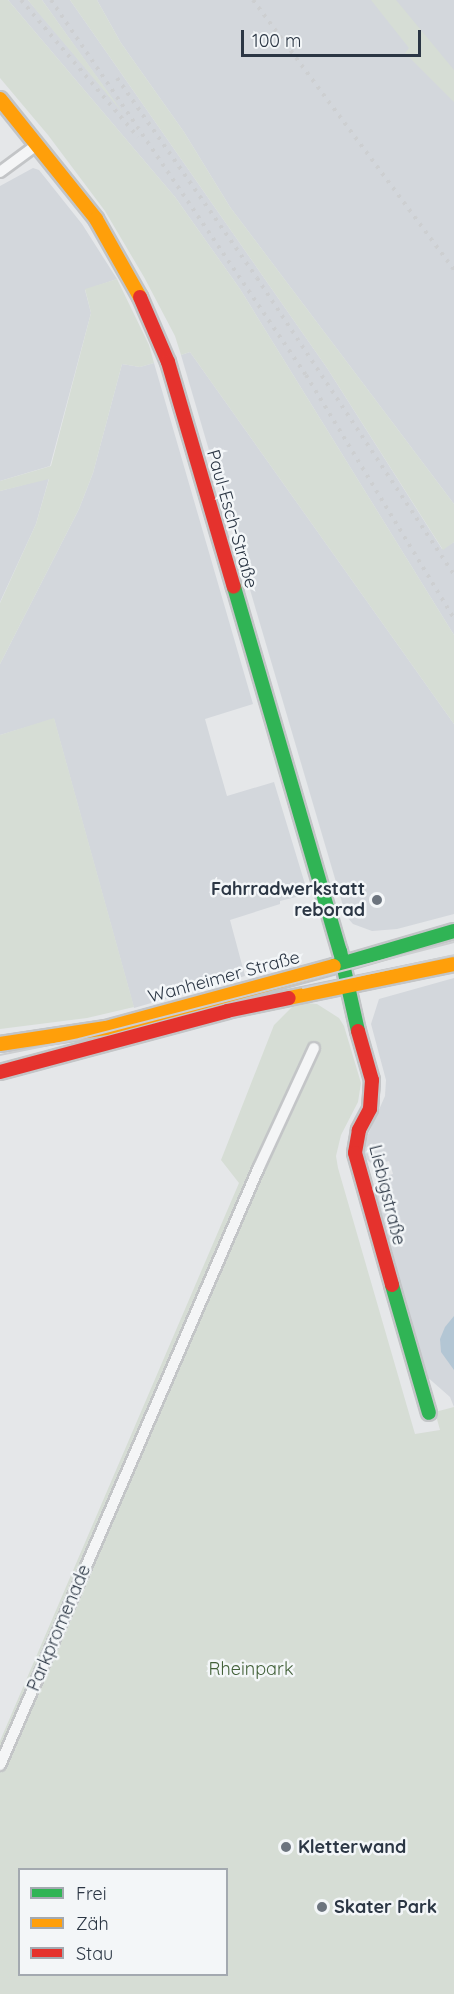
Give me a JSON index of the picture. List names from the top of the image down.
{
  "streets": {
    "street": [
      "Paul-Esch-Straße",
      "Wanheimer Straße",
      "Liebigstraße",
      "Parkpromenade"
    ]
  },
  "crossings": [
    ["Paul-Esch-Straße", "Wanheimer Straße"],
    ["Paul-Esch-Straße", "Liebigstraße"],
    ["Wanheimer Straße", "Liebigstraße"]
  ],
  "parks": ["Rheinpark"],
  "places": ["Fahrradwerkstatt reborad", "Kletterwand", "Skater Park"],
  "legend": ["Frei", "Zäh", "Stau"],
  "scale_bar": "100 m"
}
